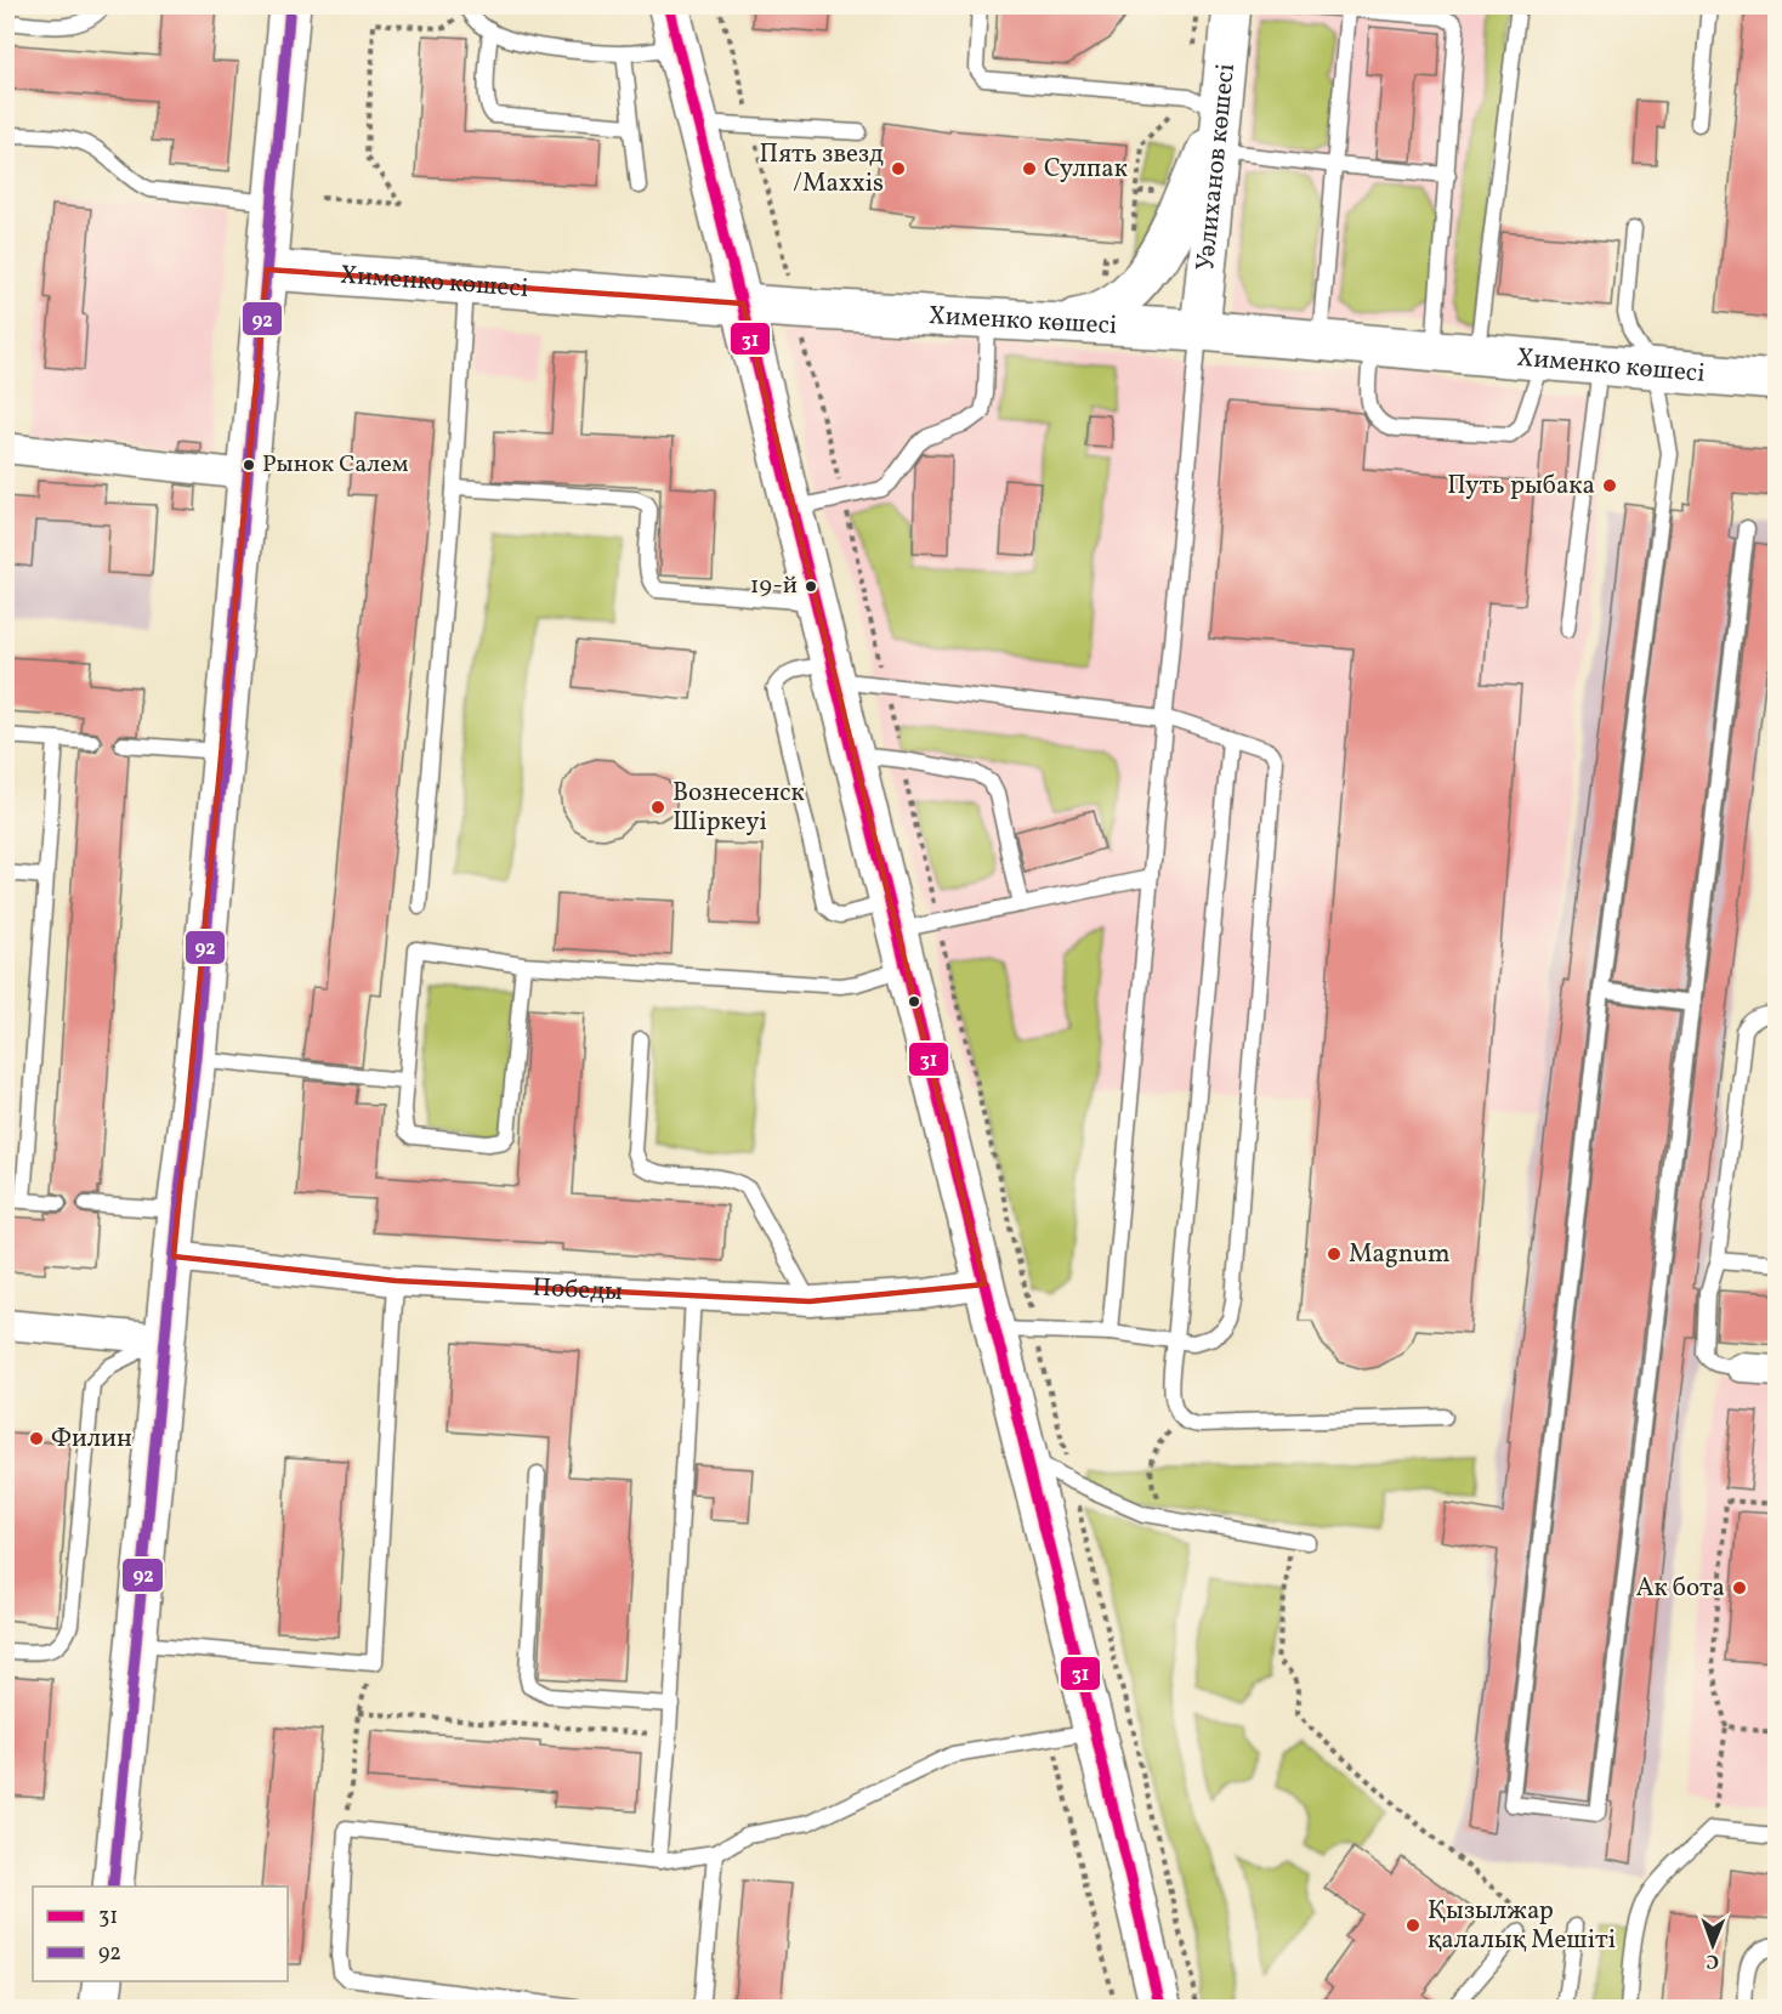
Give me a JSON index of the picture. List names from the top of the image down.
{
  "streets": {
    "main road": ["Уәлиханов көшесі", "Хименко көшесі"],
    "street": ["Победы"]
  },
  "crossings": [
    ["Уәлиханов көшесі", "Хименко көшесі"]
  ],
  "places": [
    "Пять звезд /Maxxis",
    "Сулпак",
    "Рынок Салем",
    "Путь рыбака",
    "19-й",
    "Вознесенск Шіркеуі",
    "Magnum",
    "Филин",
    "Ак бота",
    "Қызылжар қалалық Мешіті"
  ],
  "lines": ["transit line 31", "transit line 92"],
  "legend": ["31", "92"],
  "north": "bottom"
}
